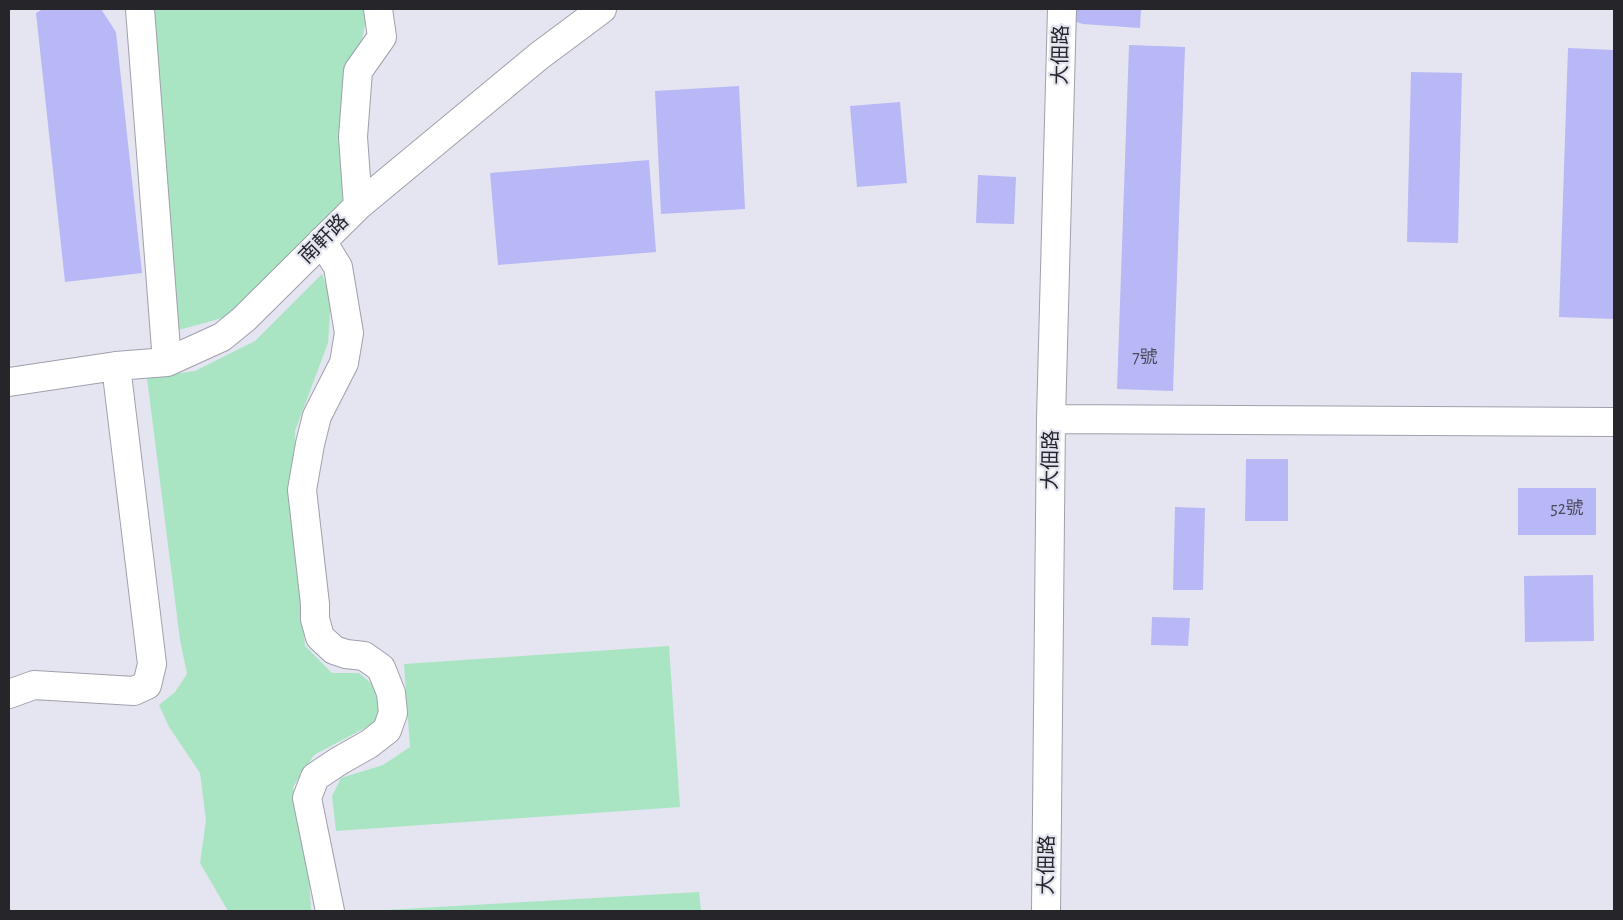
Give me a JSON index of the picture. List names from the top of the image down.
{
  "streets": {
    "street": ["大佃路", "南軒路"]
  },
  "house_numbers": ["7號", "52號"]
}
